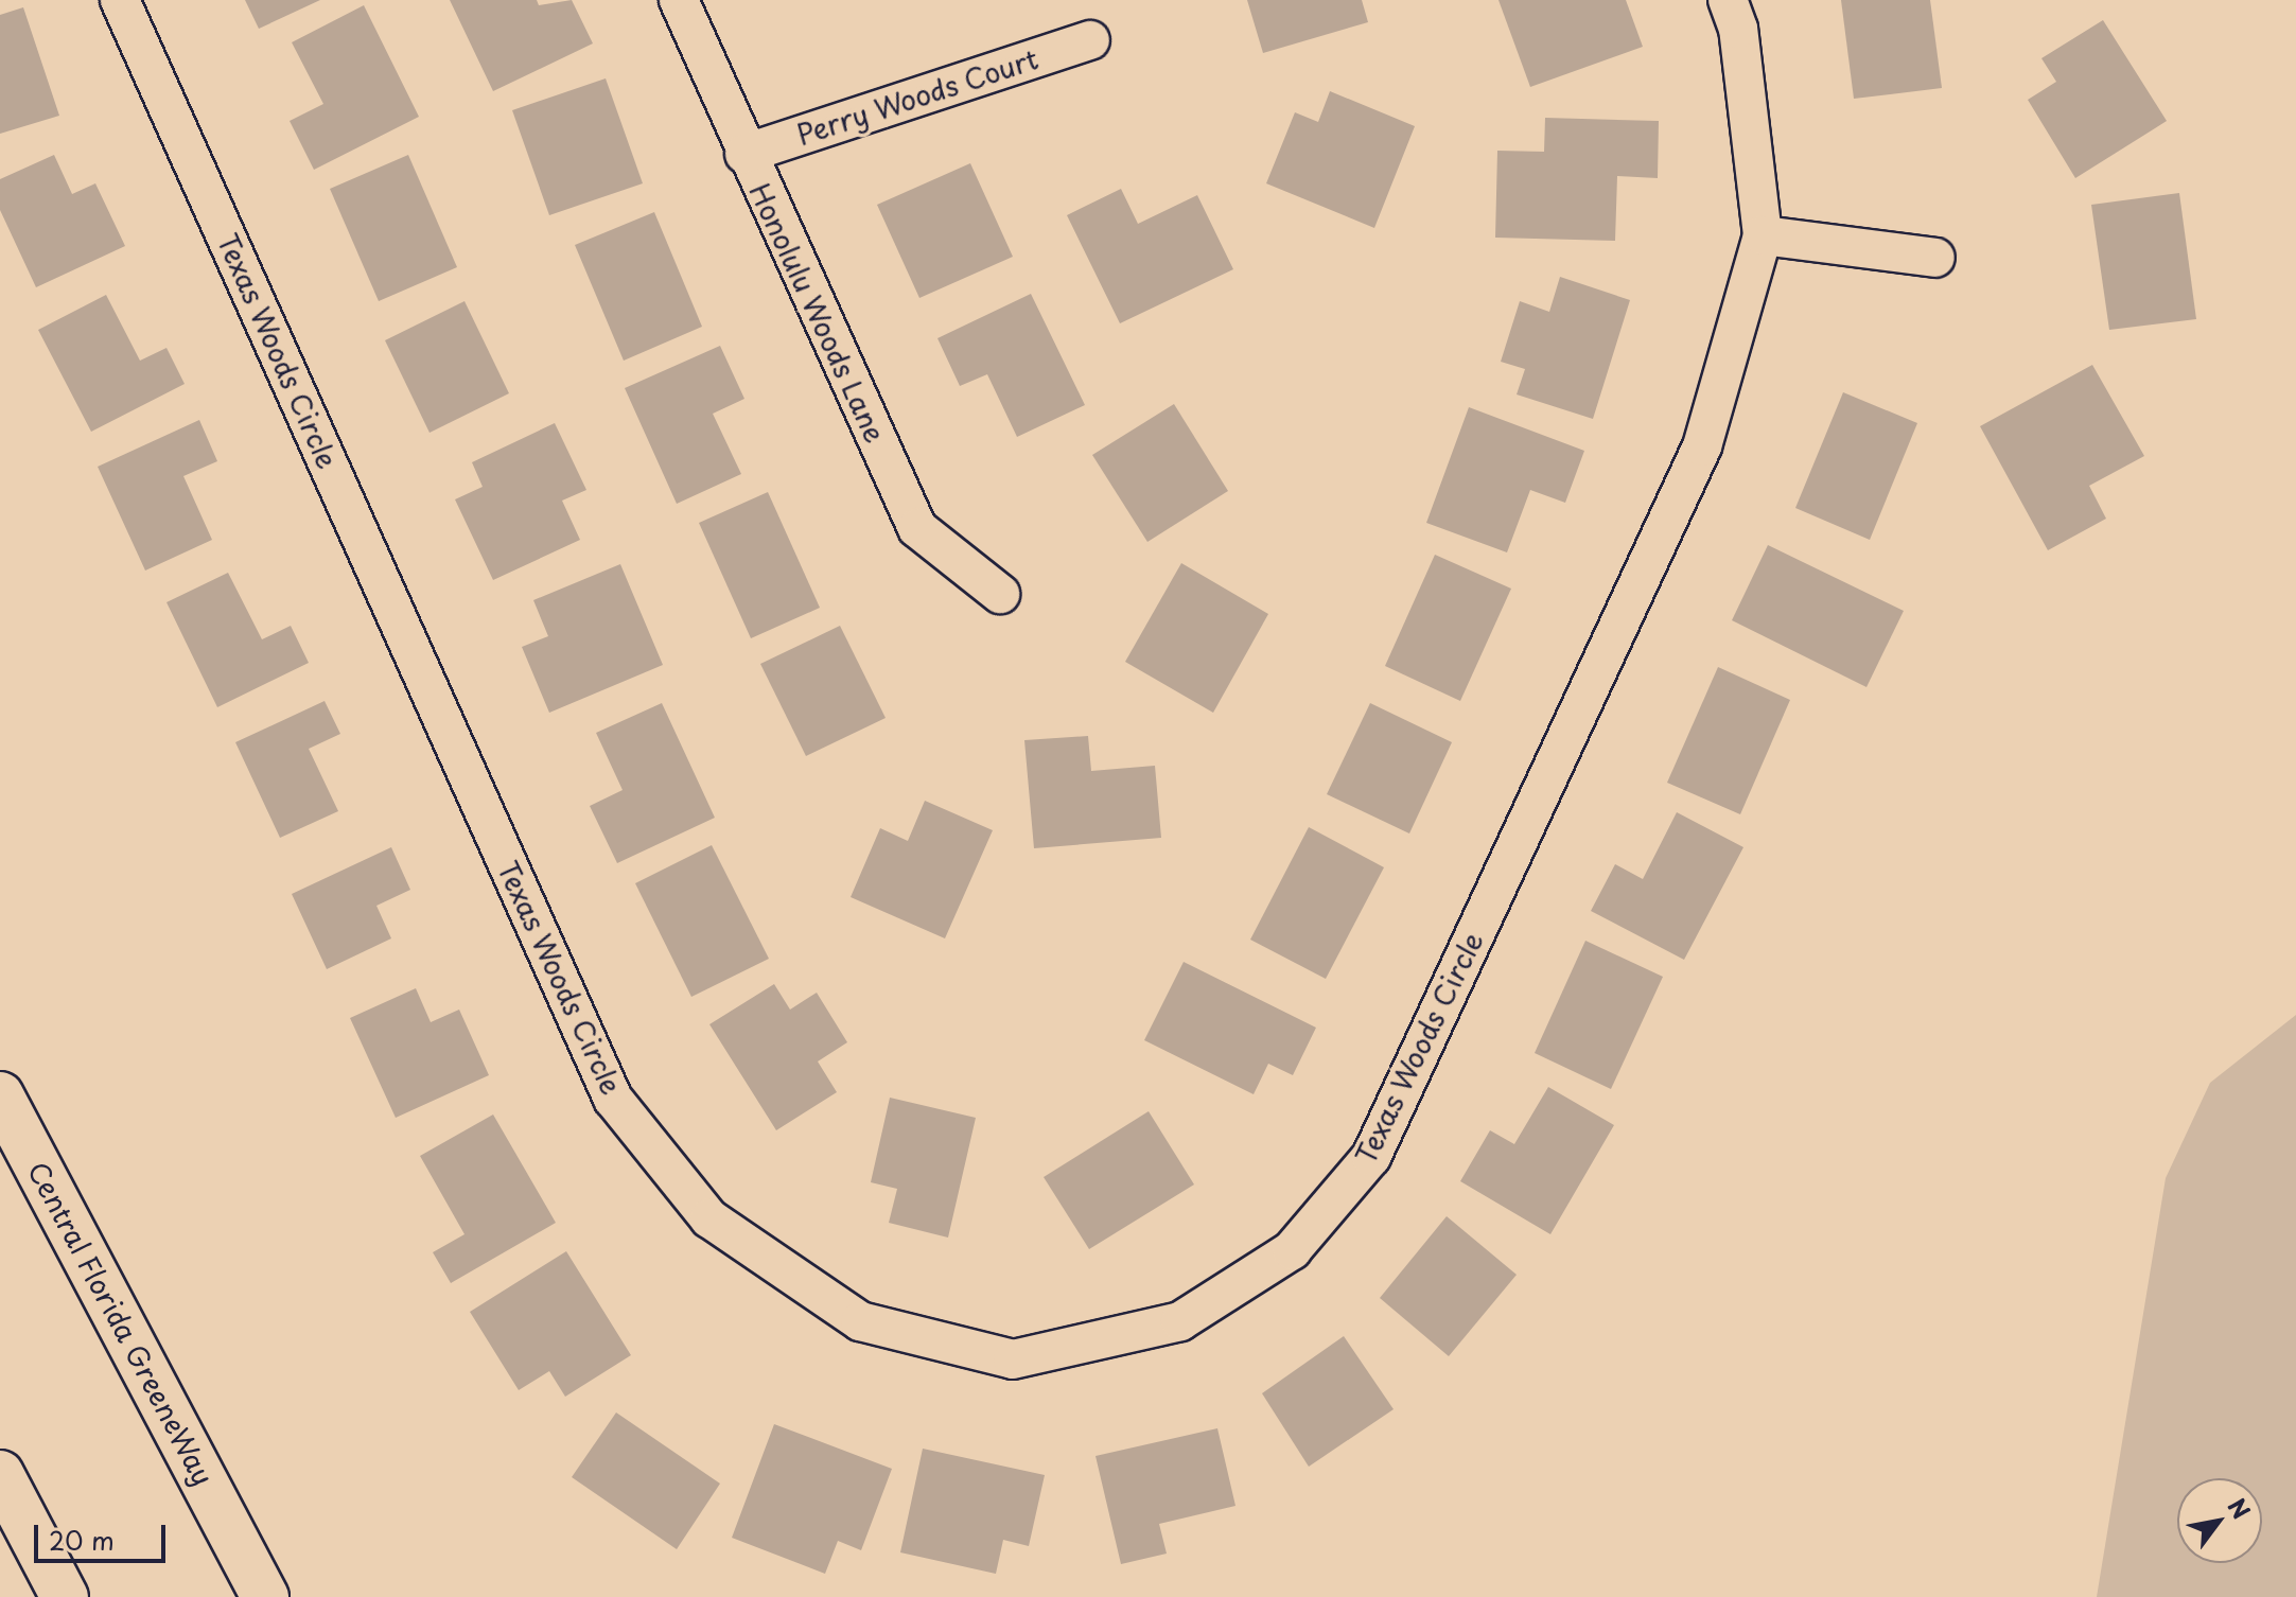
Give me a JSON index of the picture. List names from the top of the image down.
{
  "streets": {
    "highway": ["Central Florida GreeneWay"],
    "street": ["Perry Woods Court", "Honolulu Woods Lane", "Texas Woods Circle"]
  },
  "crossings": [
    ["Perry Woods Court", "Honolulu Woods Lane"]
  ],
  "scale_bar": "20 m",
  "north": "top right"
}
